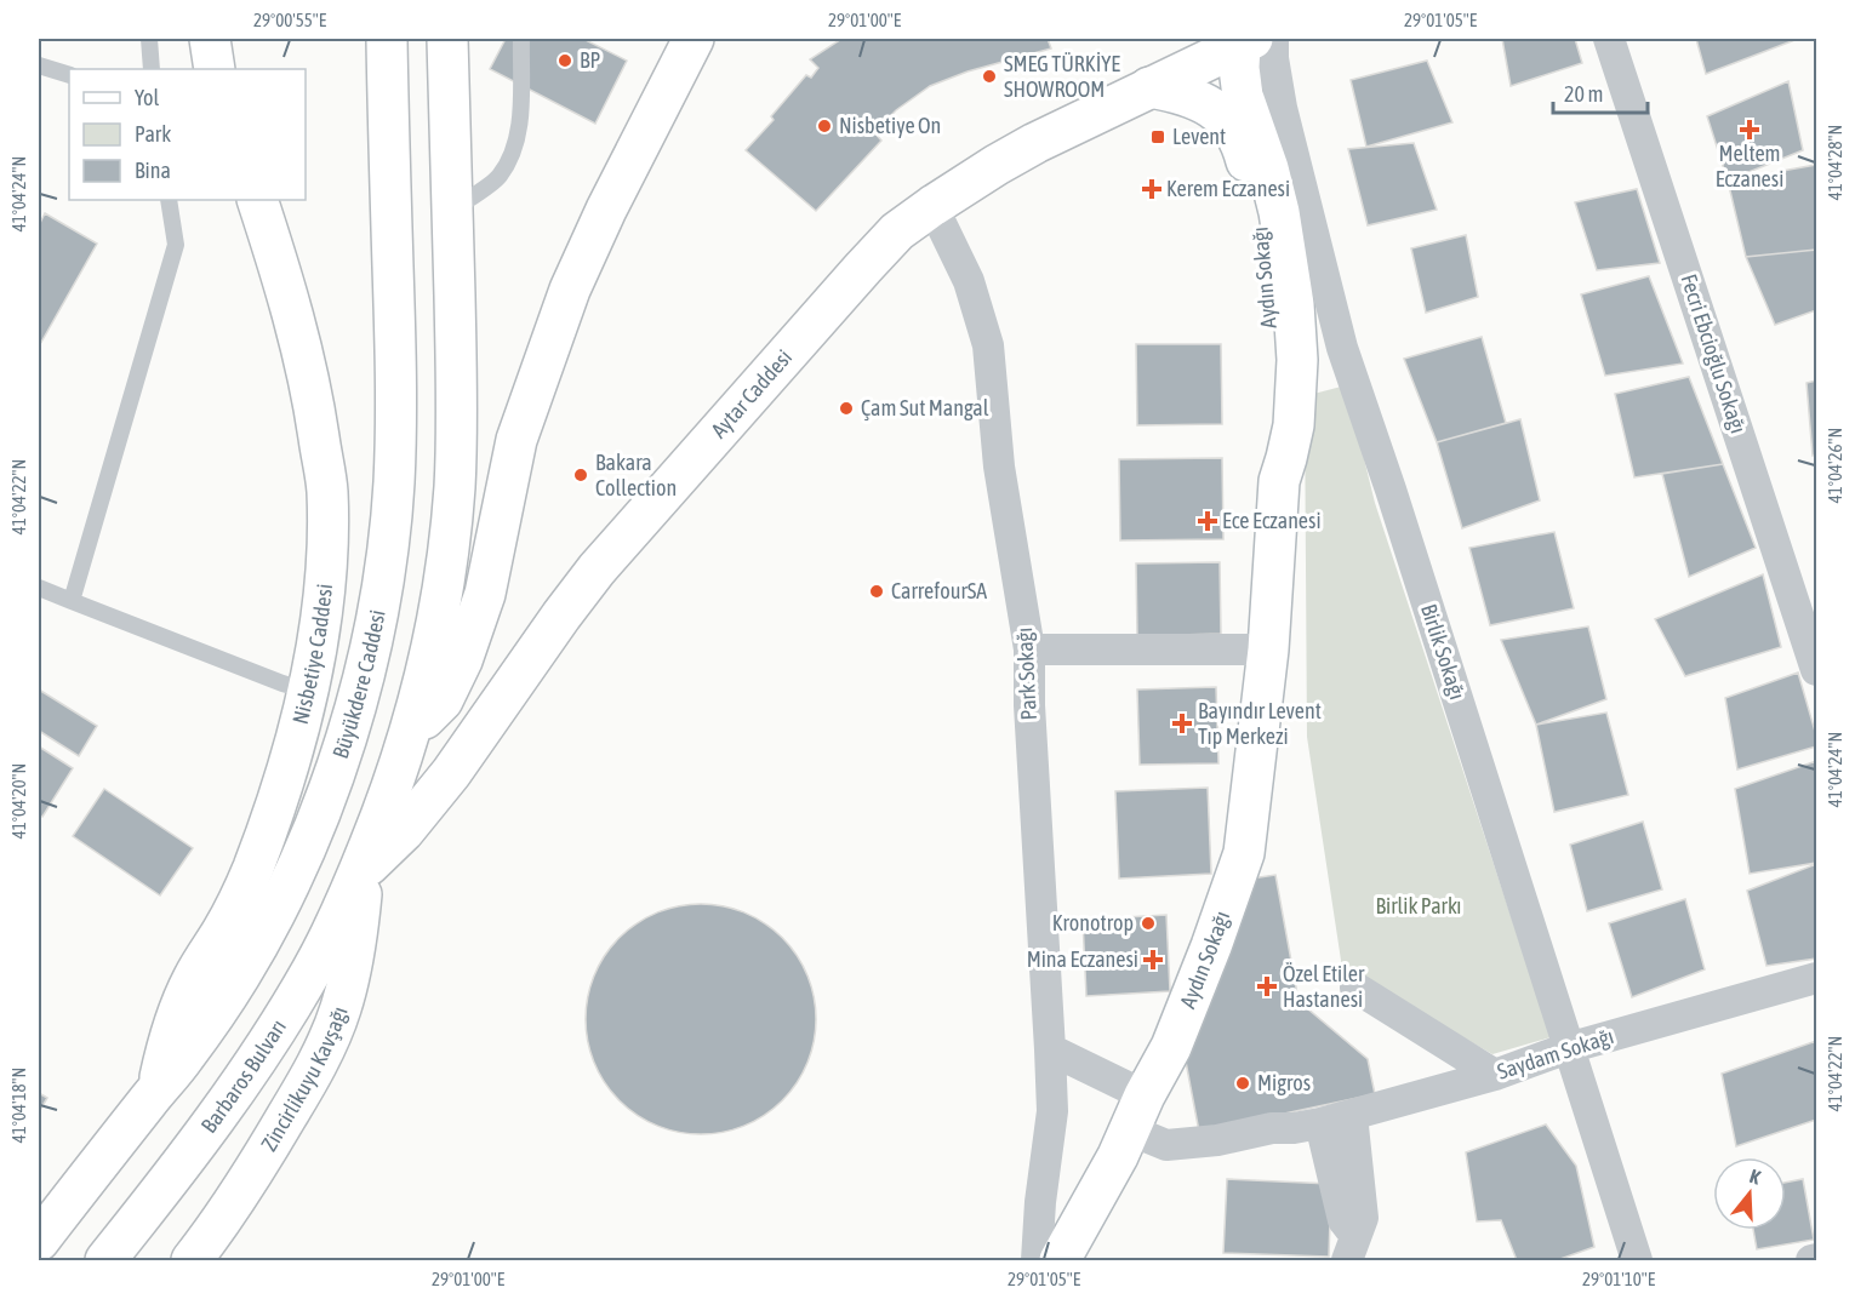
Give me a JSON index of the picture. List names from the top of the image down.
{
  "streets": {
    "main road": [
      "Aydın Sokağı",
      "Aytar Caddesi",
      "Nisbetiye Caddesi",
      "Büyükdere Caddesi",
      "Barbaros Bulvarı",
      "Zincirlikuyu Kavşağı"
    ],
    "street": [
      "Fecri Ebcioğlu Sokağı",
      "Birlik Sokağı",
      "Park Sokağı",
      "Saydam Sokağı"
    ]
  },
  "crossings": [
    ["Aydın Sokağı", "Aytar Caddesi"],
    ["Aydın Sokağı", "Birlik Sokağı"],
    ["Aydın Sokağı", "Saydam Sokağı"],
    ["Aytar Caddesi", "Birlik Sokağı"],
    ["Aytar Caddesi", "Park Sokağı"],
    ["Aytar Caddesi", "Barbaros Bulvarı"],
    ["Aytar Caddesi", "Zincirlikuyu Kavşağı"],
    ["Birlik Sokağı", "Saydam Sokağı"],
    ["Nisbetiye Caddesi", "Büyükdere Caddesi"],
    ["Barbaros Bulvarı", "Zincirlikuyu Kavşağı"]
  ],
  "parks": ["Birlik Parkı"],
  "places": {
    "other": [
      "BP",
      "SMEG TÜRKİYE SHOWROOM",
      "Nisbetiye On",
      "Çam Sut Mangal",
      "Bakara Collection",
      "CarrefourSA",
      "Kronotrop",
      "Migros"
    ],
    "health": [
      "Meltem Eczanesi",
      "Kerem Eczanesi",
      "Ece Eczanesi",
      "Bayındır Levent Tıp Merkezi",
      "Mina Eczanesi",
      "Özel Etiler Hastanesi"
    ],
    "transit": ["Levent"]
  },
  "legend": ["Yol", "Park", "Bina"],
  "scale_bar": "20 m",
  "north": "top",
  "coordinates": [
    "29°00'55\"E",
    "29°01'00\"E",
    "29°01'05\"E",
    "41°04'28\"N",
    "41°04'24\"N",
    "41°04'26\"N",
    "41°04'22\"N",
    "41°04'20\"N",
    "41°04'18\"N",
    "29°01'10\"E"
  ]
}
